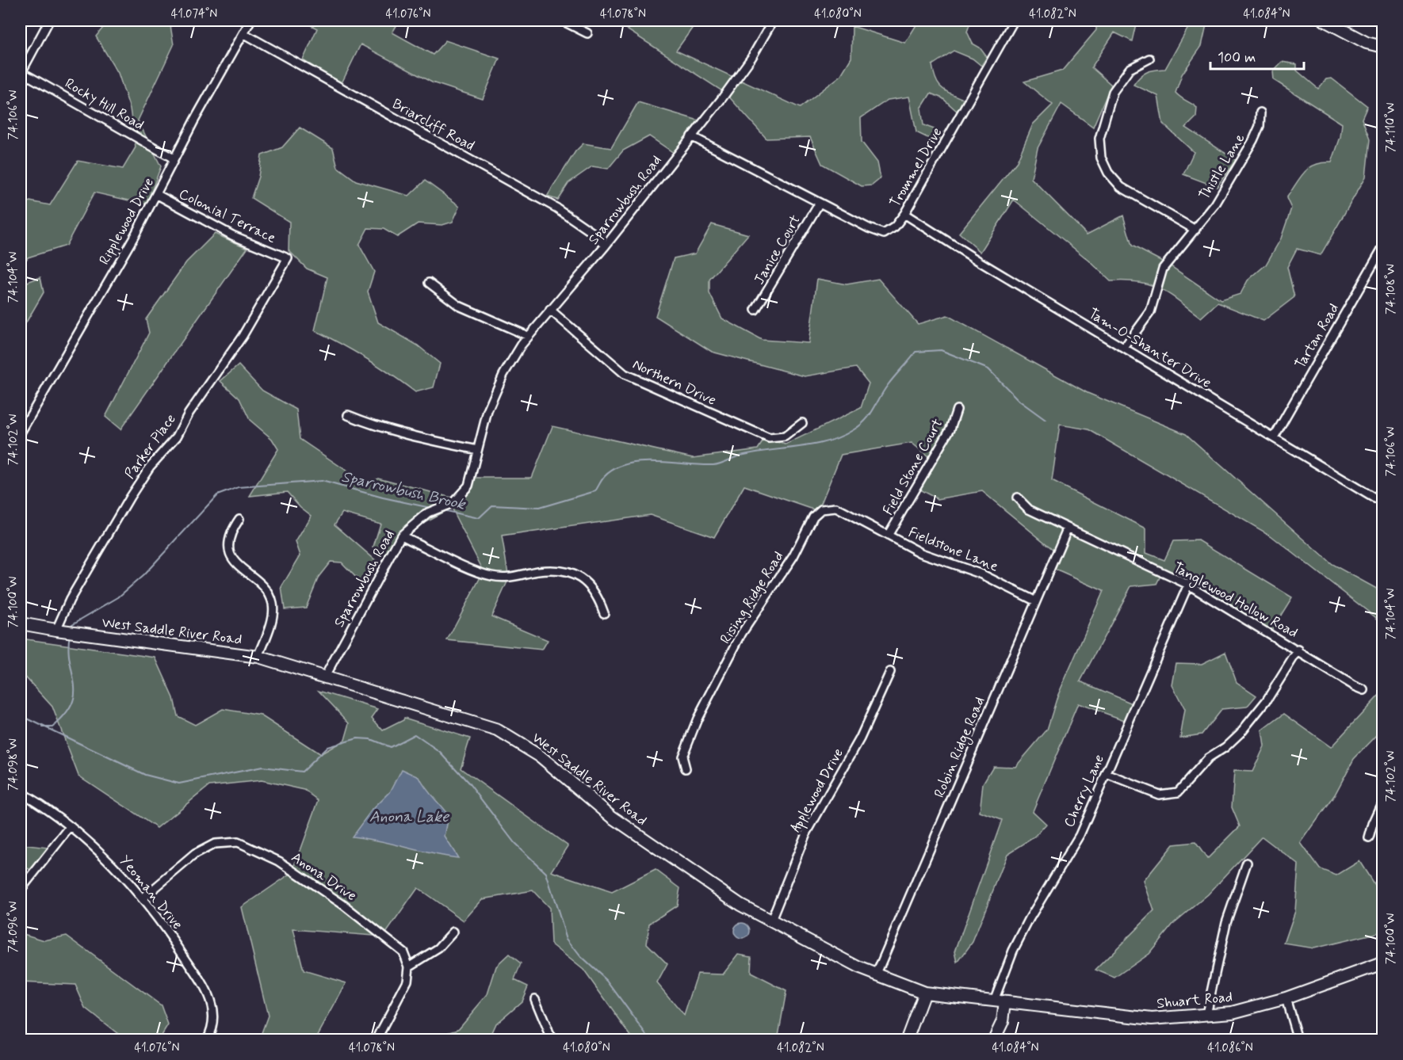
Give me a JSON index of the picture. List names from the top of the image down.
{
  "streets": {
    "street": [
      "Rocky Hill Road",
      "Briarcliff Road",
      "Thistle Lane",
      "Trommel Drive",
      "Sparrowbush Road",
      "Colonial Terrace",
      "Ripplewood Drive",
      "Janice Court",
      "Tartan Road",
      "Tam-O-Shanter Drive",
      "Northern Drive",
      "Parker Place",
      "Field Stone Court",
      "Fieldstone Lane",
      "Rising Ridge Road",
      "Tanglewood Hollow Road",
      "West Saddle River Road",
      "Robin Ridge Road",
      "Applewood Drive",
      "Cherry Lane",
      "Anona Drive",
      "Yeoman Drive",
      "Shuart Road"
    ]
  },
  "crossings": [
    ["Rocky Hill Road", "Ripplewood Drive"],
    ["Briarcliff Road", "Sparrowbush Road"],
    ["Briarcliff Road", "Ripplewood Drive"],
    ["Thistle Lane", "Tam-O-Shanter Drive"],
    ["Trommel Drive", "Sparrowbush Road"],
    ["Trommel Drive", "Janice Court"],
    ["Trommel Drive", "Tam-O-Shanter Drive"],
    ["Sparrowbush Road", "Northern Drive"],
    ["Sparrowbush Road", "West Saddle River Road"],
    ["Colonial Terrace", "Ripplewood Drive"],
    ["Colonial Terrace", "Parker Place"],
    ["Tartan Road", "Tam-O-Shanter Drive"],
    ["Parker Place", "West Saddle River Road"],
    ["Field Stone Court", "Fieldstone Lane"],
    ["Fieldstone Lane", "Rising Ridge Road"],
    ["Fieldstone Lane", "Robin Ridge Road"],
    ["Tanglewood Hollow Road", "Robin Ridge Road"],
    ["Tanglewood Hollow Road", "Cherry Lane"],
    ["West Saddle River Road", "Robin Ridge Road"],
    ["West Saddle River Road", "Applewood Drive"],
    ["West Saddle River Road", "Cherry Lane"],
    ["West Saddle River Road", "Shuart Road"],
    ["Anona Drive", "Yeoman Drive"]
  ],
  "water": ["Sparrowbush Brook", "Anona Lake"],
  "scale_bar": "100 m",
  "coordinates": [
    "41.074°N",
    "41.076°N",
    "41.078°N",
    "41.080°N",
    "41.082°N",
    "41.084°N",
    "74.106°W",
    "74.110°W",
    "74.104°W",
    "74.108°W",
    "74.102°W",
    "74.100°W",
    "74.098°W",
    "74.096°W",
    "41.086°N"
  ]
}
